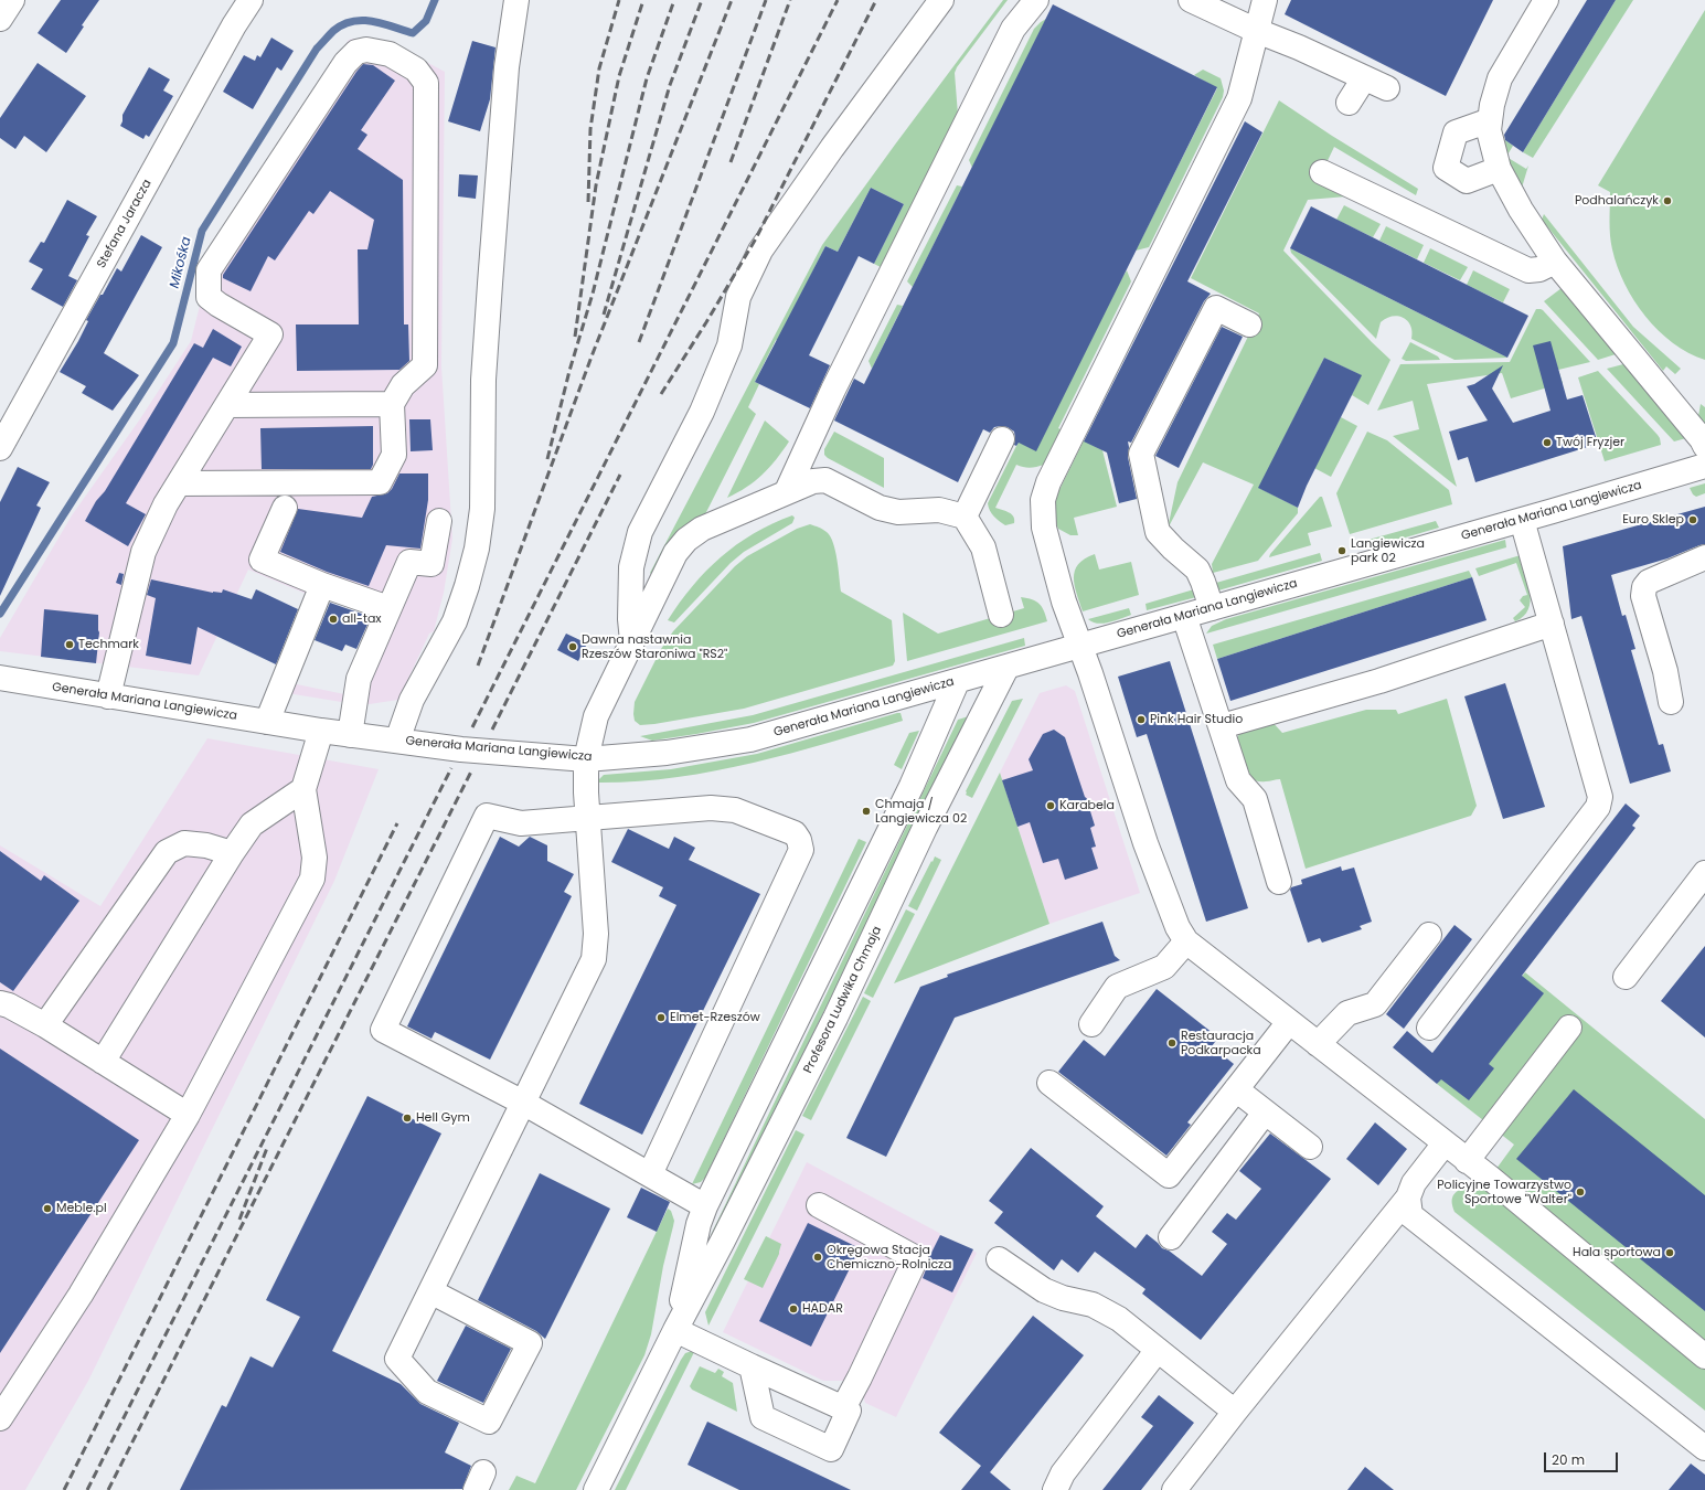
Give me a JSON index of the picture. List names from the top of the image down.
{
  "streets": {
    "street": ["Stefana Jaracza", "Generała Mariana Langiewicza", "Profesora Ludwika Chmaja"]
  },
  "crossings": [
    ["Generała Mariana Langiewicza", "Profesora Ludwika Chmaja"]
  ],
  "water": ["Mikośka"],
  "places": [
    "Podhalańczyk",
    "Twój Fryzjer",
    "Euro Sklep",
    "Langiewicza park 02",
    "all-tax",
    "Techmark",
    "Dawna nastawnia Rzeszów Staroniwa \"RS2\"",
    "Pink Hair Studio",
    "Karabela",
    "Chmaja / Langiewicza 02",
    "Elmet-Rzeszów",
    "Restauracja Podkarpacka",
    "Hell Gym",
    "Policyjne Towarzystwo Sportowe \"Walter\"",
    "Meble.pl",
    "Hala sportowa",
    "Okręgowa Stacja Chemiczno-Rolnicza",
    "HADAR"
  ],
  "scale_bar": "20 m"
}
